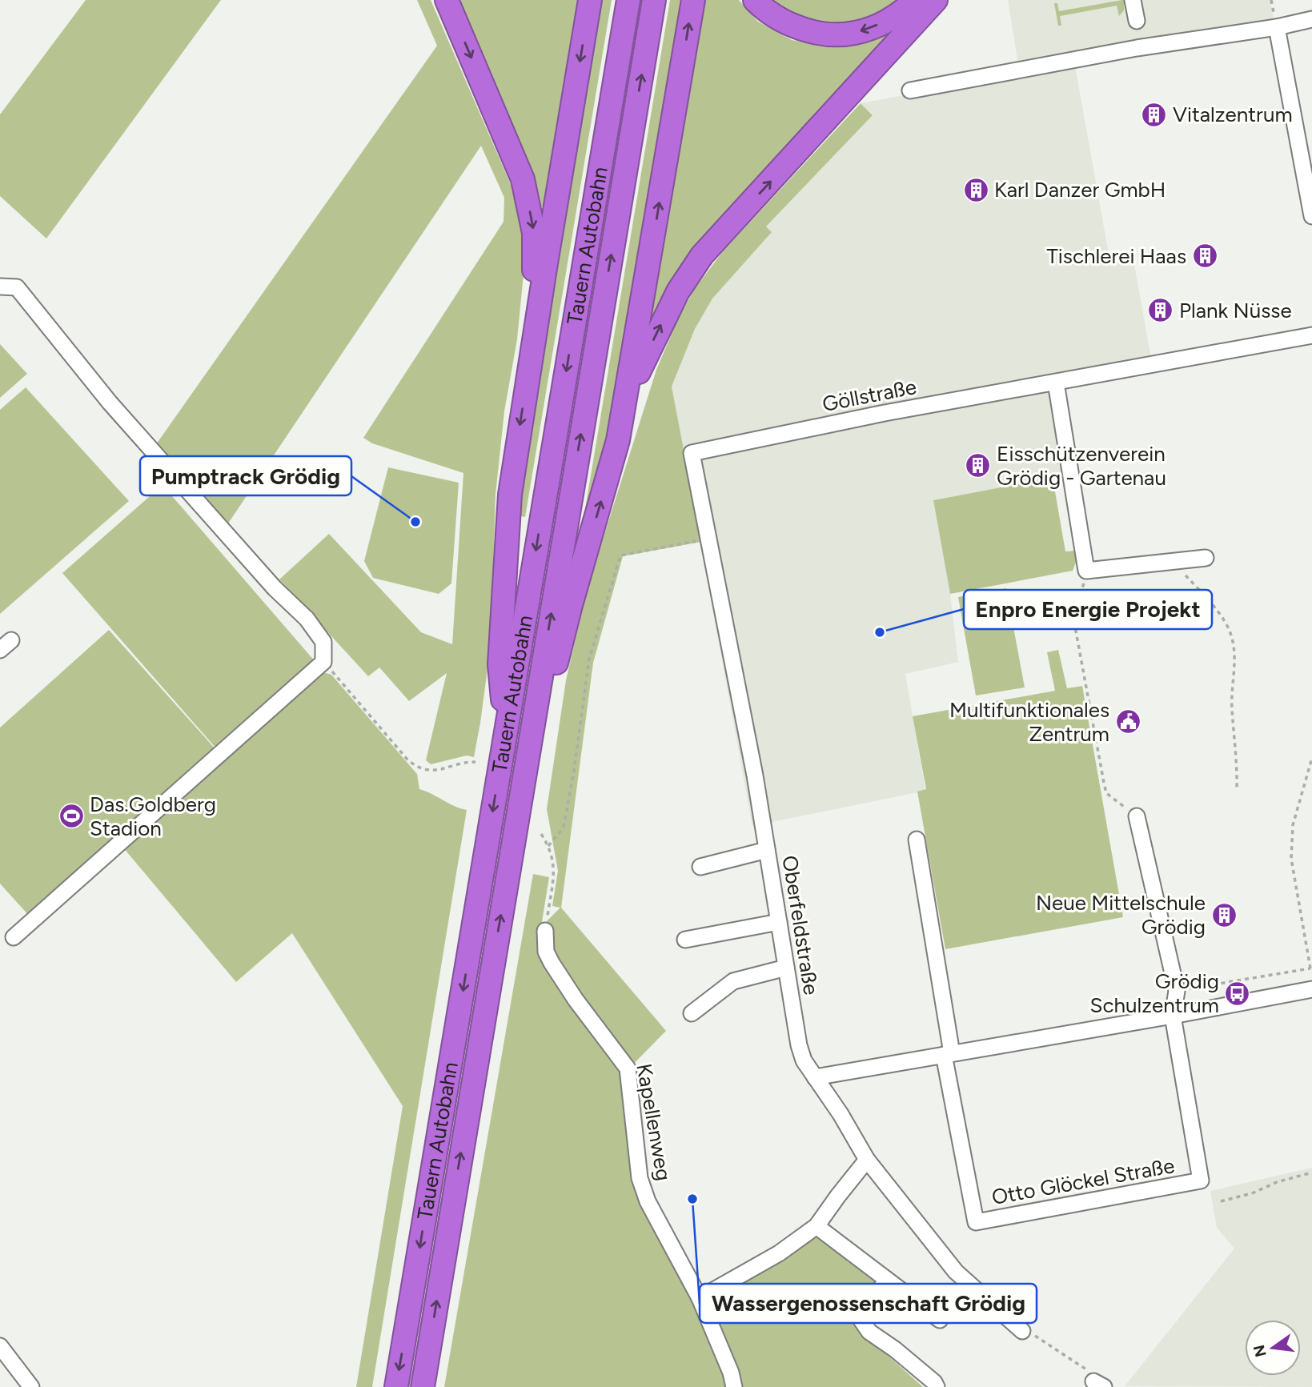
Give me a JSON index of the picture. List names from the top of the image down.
{
  "streets": {
    "highway": ["Tauern Autobahn"],
    "street": [
      "Göllstraße",
      "Oberfeldstraße",
      "Kapellenweg",
      "Otto Glöckel Straße"
    ]
  },
  "crossings": [
    ["Göllstraße", "Oberfeldstraße"]
  ],
  "places": {
    "building": [
      "Vitalzentrum",
      "Karl Danzer GmbH",
      "Tischlerei Haas",
      "Plank Nüsse",
      "Eisschützenverein Grödig - Gartenau",
      "Neue Mittelschule Grödig"
    ],
    "other": ["Pumptrack Grödig", "Enpro Energie Projekt", "Wassergenossenschaft Grödig"],
    "public building": ["Multifunktionales Zentrum"],
    "sports": ["Das.Goldberg Stadion"],
    "bus stop": ["Grödig Schulzentrum"]
  },
  "north": "left"
}
